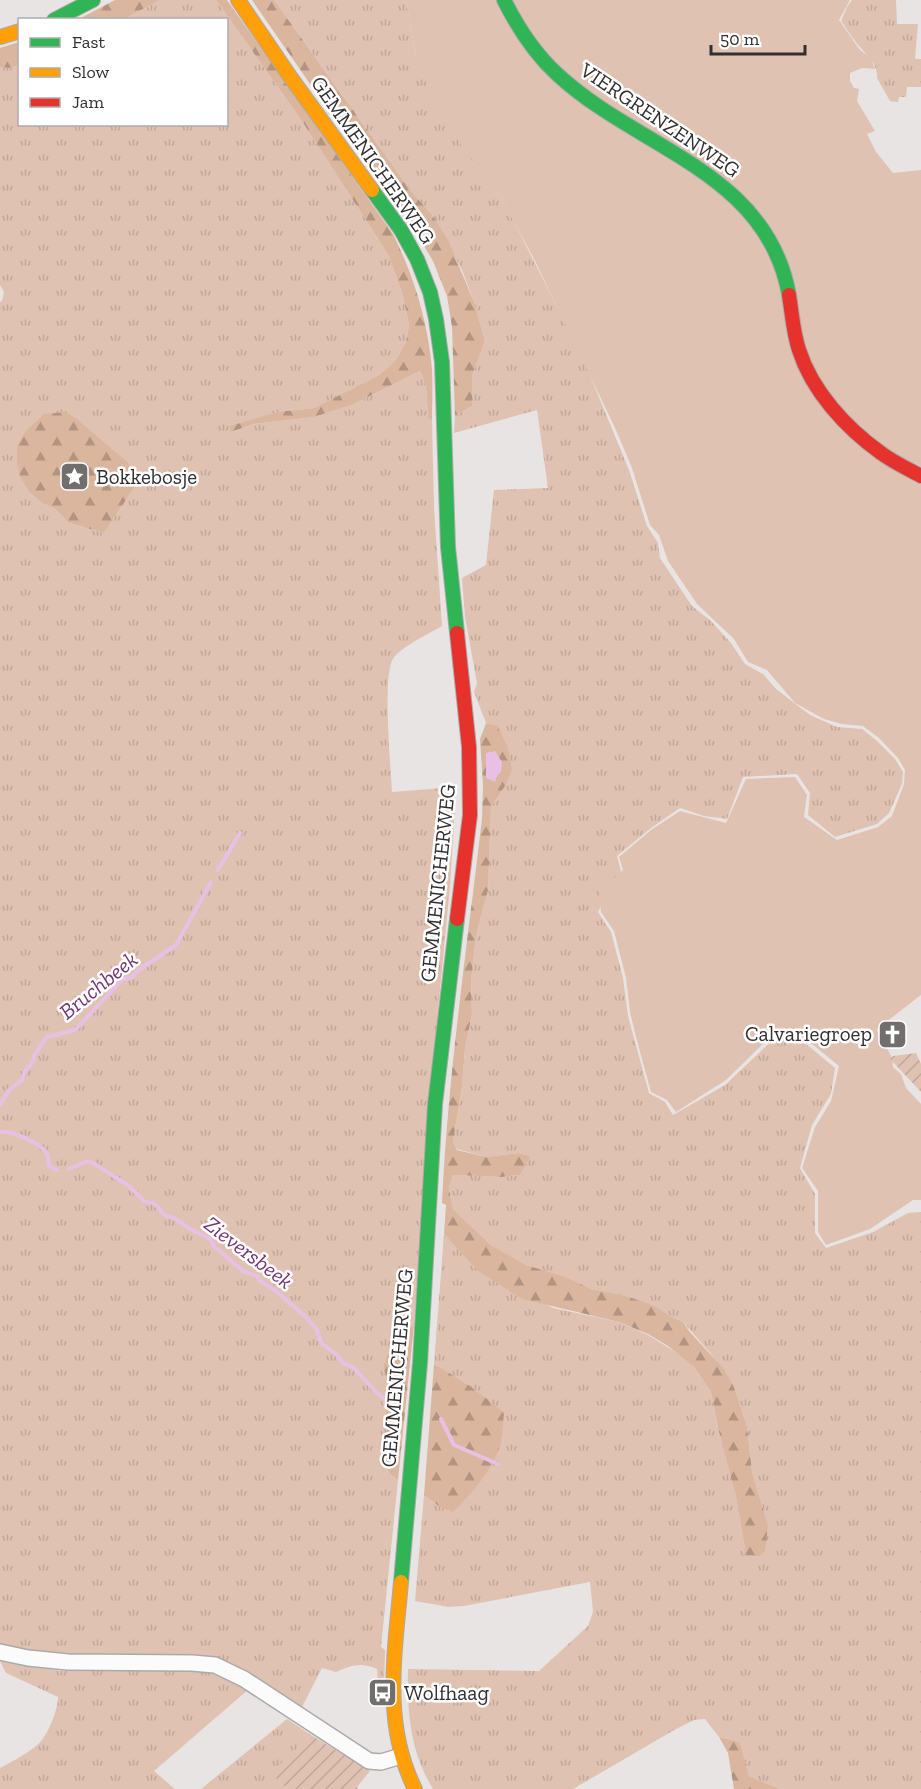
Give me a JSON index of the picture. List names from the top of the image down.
{
  "streets": {
    "main road": ["VIERGRENZENWEG", "GEMMENICHERWEG"]
  },
  "water": ["Bruchbeek", "Zieversbeek"],
  "places": {
    "place": ["Bokkebosje"],
    "church": ["Calvariegroep"],
    "bus stop": ["Wolfhaag"]
  },
  "legend": ["Fast", "Slow", "Jam"],
  "scale_bar": "50 m"
}
